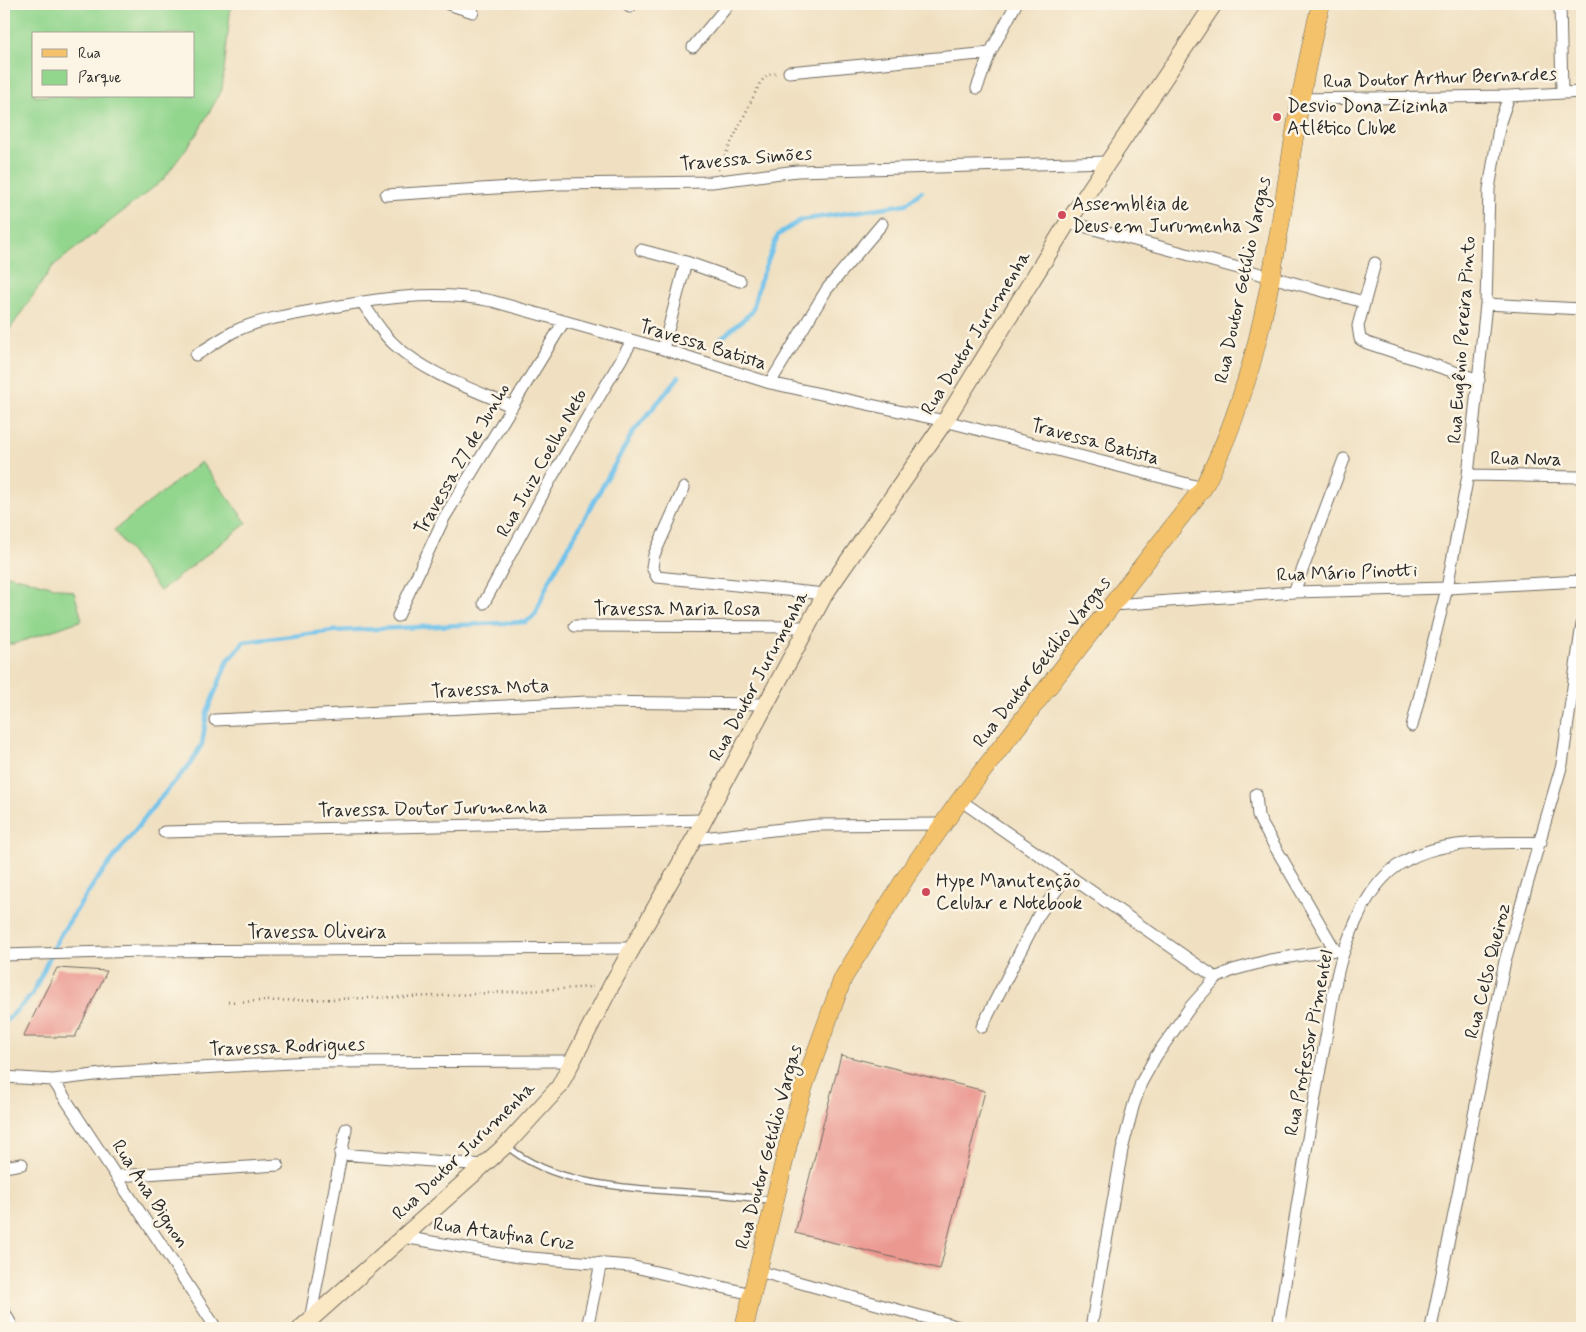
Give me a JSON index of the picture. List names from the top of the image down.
{
  "streets": {
    "main road": ["Rua Doutor Getúlio Vargas", "Rua Doutor Jurumenha"],
    "street": [
      "Rua Doutor Arthur Bernardes",
      "Travessa Simões",
      "Rua Eugênio Pereira Pinto",
      "Travessa Batista",
      "Travessa 27 de Junho",
      "Rua Nova",
      "Rua Juiz Coelho Neto",
      "Rua Mário Pinotti",
      "Travessa Maria Rosa",
      "Travessa Mota",
      "Travessa Doutor Jurumenha",
      "Travessa Oliveira",
      "Rua Celso Queiroz",
      "Rua Professor Pimentel",
      "Travessa Rodrigues",
      "Rua Ana Bignon",
      "Rua Ataufina Cruz"
    ]
  },
  "crossings": [
    ["Rua Doutor Arthur Bernardes", "Rua Doutor Getúlio Vargas"],
    ["Rua Doutor Arthur Bernardes", "Rua Eugênio Pereira Pinto"],
    ["Travessa Simões", "Rua Doutor Jurumenha"],
    ["Rua Doutor Getúlio Vargas", "Travessa Batista"],
    ["Rua Doutor Getúlio Vargas", "Rua Mário Pinotti"],
    ["Rua Doutor Getúlio Vargas", "Rua Ataufina Cruz"],
    ["Rua Doutor Jurumenha", "Travessa Batista"],
    ["Rua Doutor Jurumenha", "Travessa Maria Rosa"],
    ["Rua Doutor Jurumenha", "Travessa Mota"],
    ["Rua Doutor Jurumenha", "Travessa Doutor Jurumenha"],
    ["Rua Doutor Jurumenha", "Travessa Oliveira"],
    ["Rua Doutor Jurumenha", "Travessa Rodrigues"],
    ["Rua Doutor Jurumenha", "Rua Ataufina Cruz"],
    ["Rua Eugênio Pereira Pinto", "Rua Nova"],
    ["Rua Eugênio Pereira Pinto", "Rua Mário Pinotti"],
    ["Travessa Batista", "Travessa 27 de Junho"],
    ["Travessa Batista", "Rua Juiz Coelho Neto"],
    ["Rua Celso Queiroz", "Rua Professor Pimentel"],
    ["Travessa Rodrigues", "Rua Ana Bignon"]
  ],
  "places": ["Desvio Dona Zizinha Atlético Clube", "Assembléia de Deus em Jurumenha", "Hype Manutenção Celular e Notebook"],
  "legend": ["Rua", "Parque"]
}
